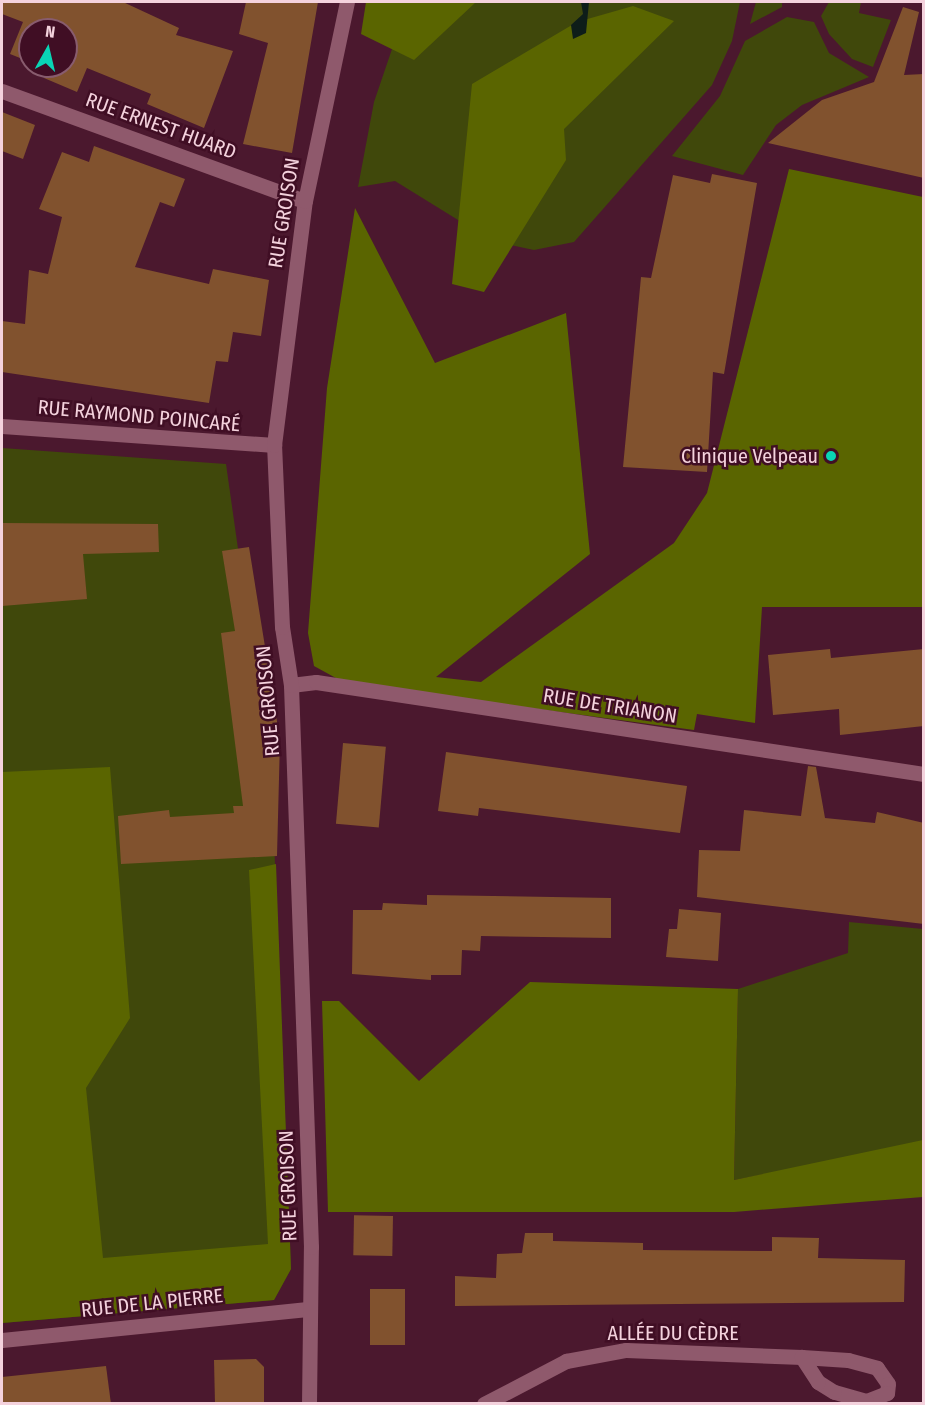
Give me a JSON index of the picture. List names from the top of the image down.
{
  "streets": {
    "street": [
      "RUE ERNEST HUARD",
      "RUE GROISON",
      "RUE RAYMOND POINCARÉ",
      "RUE DE TRIANON",
      "RUE DE LA PIERRE",
      "ALLÉE DU CÈDRE"
    ]
  },
  "crossings": [
    ["RUE ERNEST HUARD", "RUE GROISON"],
    ["RUE GROISON", "RUE RAYMOND POINCARÉ"],
    ["RUE GROISON", "RUE DE TRIANON"],
    ["RUE GROISON", "RUE DE LA PIERRE"]
  ],
  "places": ["Clinique Velpeau"],
  "north": "top"
}
